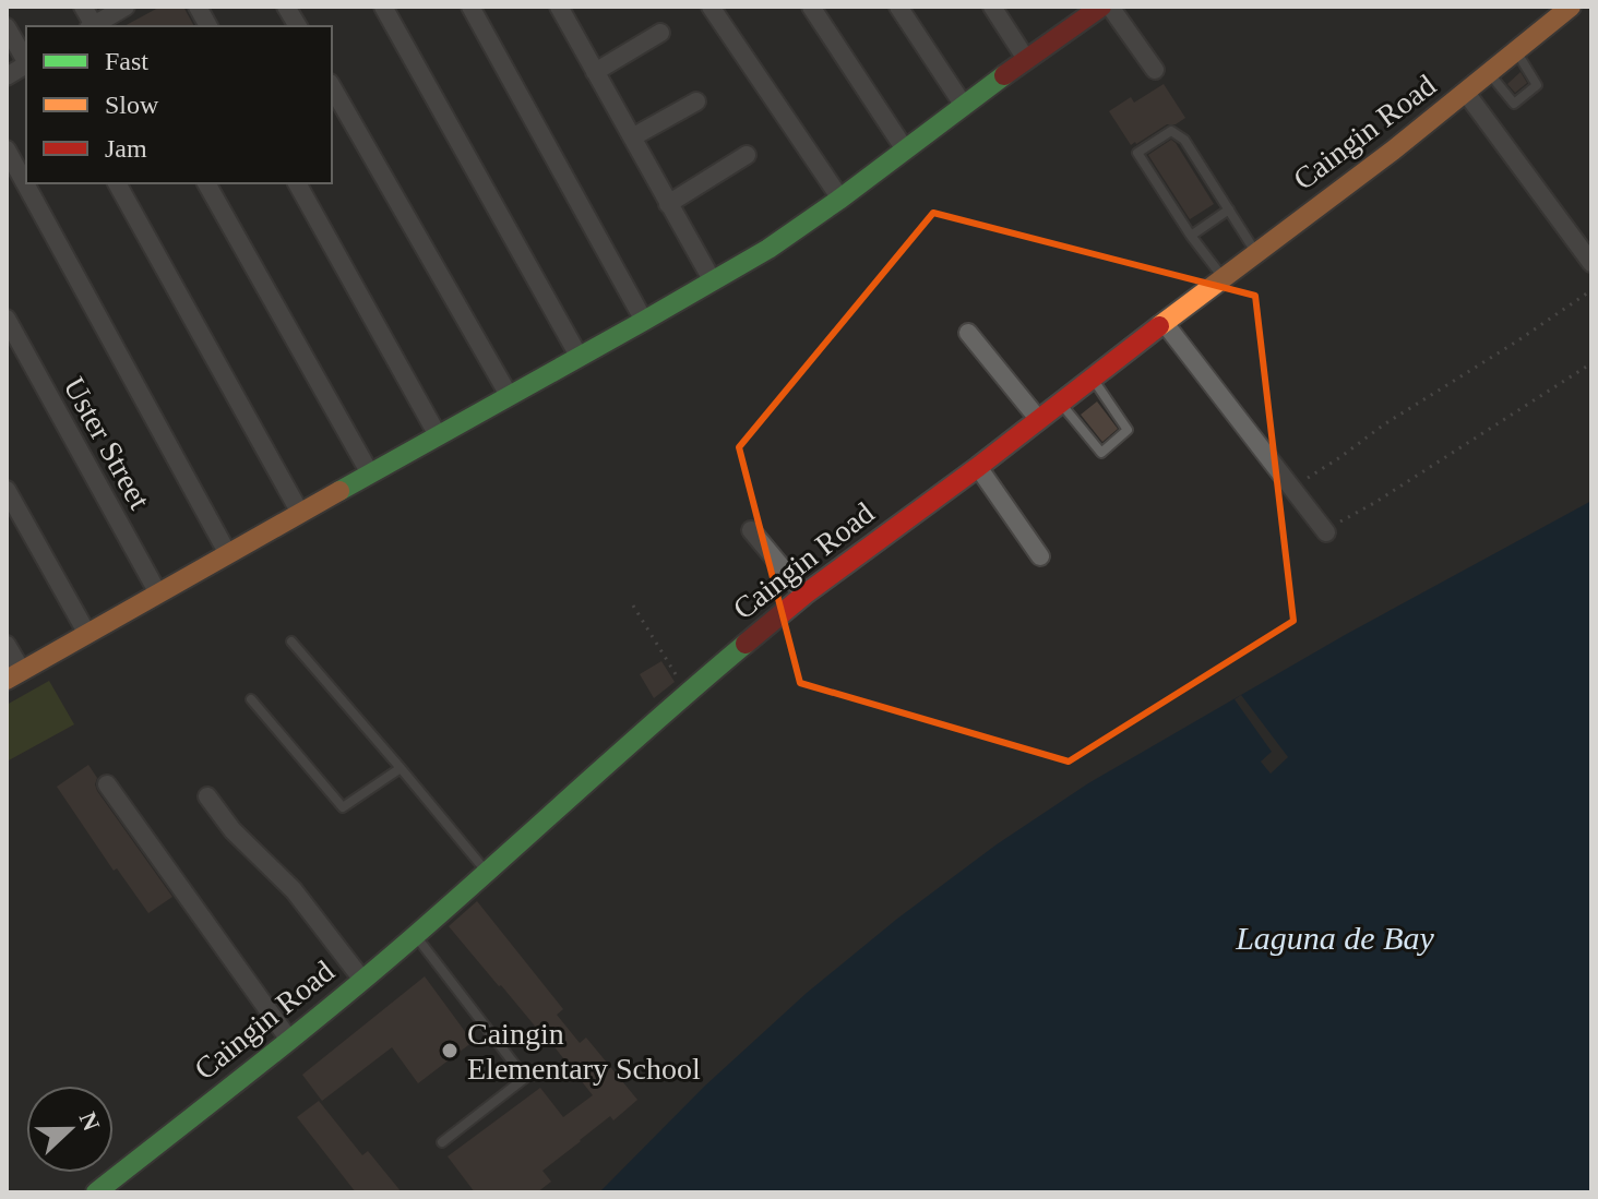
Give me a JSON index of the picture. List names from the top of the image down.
{
  "streets": {
    "street": ["Caingin Road", "Uster Street"]
  },
  "water": ["Laguna de Bay"],
  "places": ["Caingin Elementary School"],
  "legend": ["Fast", "Slow", "Jam"],
  "north": "right"
}
